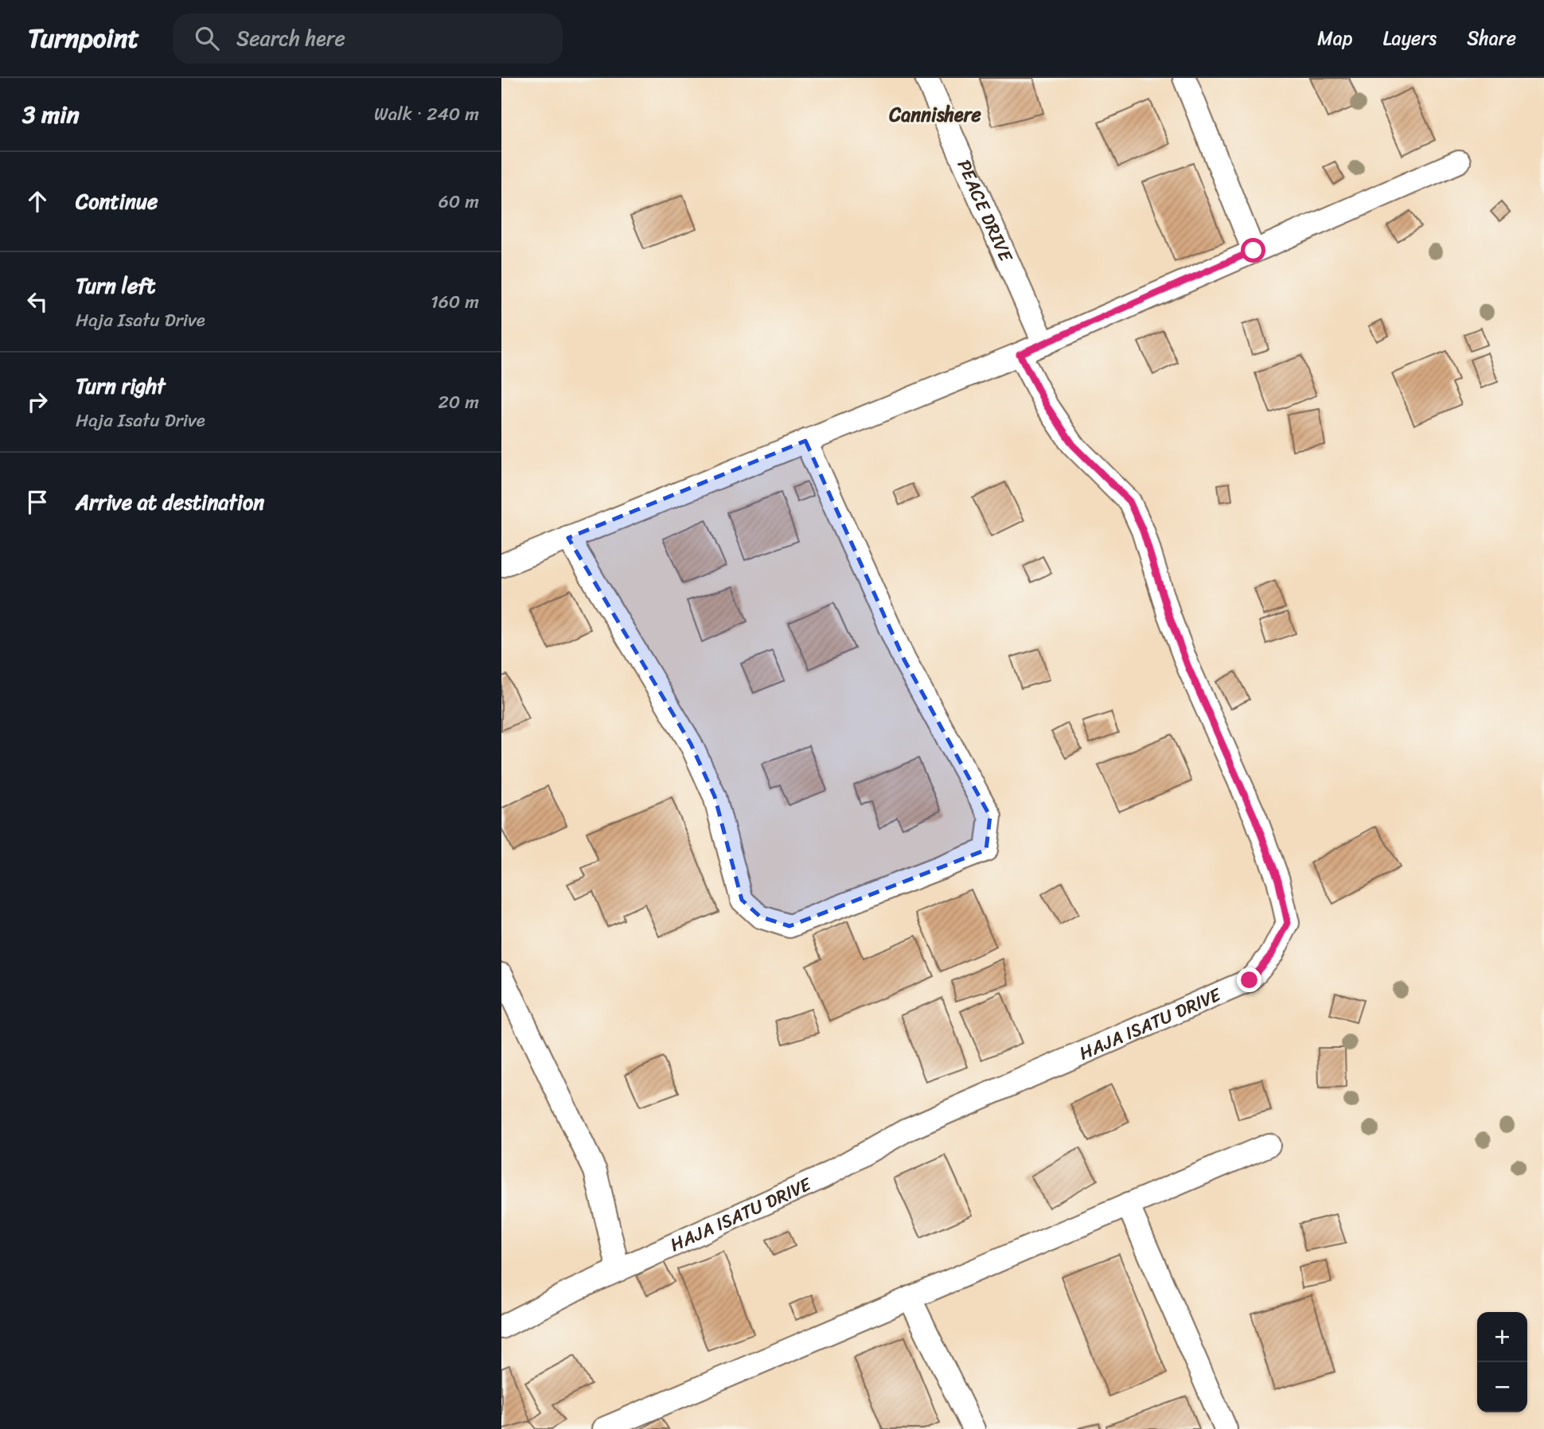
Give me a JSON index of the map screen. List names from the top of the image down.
{
  "streets": {
    "street": ["PEACE DRIVE", "HAJA ISATU DRIVE"]
  },
  "districts": ["Cannishere"],
  "page": {
    "header": "Turnpoint",
    "search": "Search here",
    "nav": ["Map", "Layers", "Share"],
    "heading": ["3 min", "Walk · 240 m"],
    "list": [
      ["Continue", "60 m"],
      ["Turn left", "Haja Isatu Drive", "160 m"],
      ["Turn right", "Haja Isatu Drive", "20 m"],
      "Arrive at destination"
    ],
    "map_buttons": ["+", "−"]
  }
}
